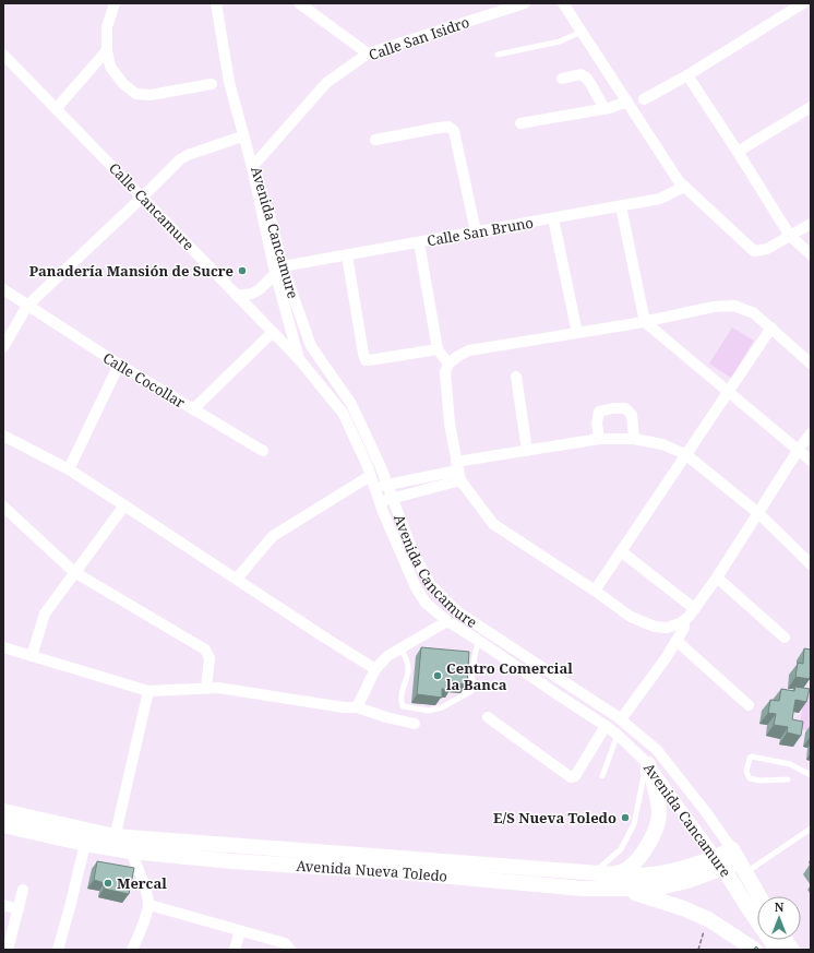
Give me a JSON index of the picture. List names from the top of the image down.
{
  "streets": {
    "main road": ["Avenida Cancamure", "Avenida Nueva Toledo"],
    "street": [
      "Calle San Isidro",
      "Calle Cancamure",
      "Calle San Bruno",
      "Calle Cocollar"
    ]
  },
  "crossings": [
    ["Calle San Isidro", "Avenida Cancamure"],
    ["Calle Cancamure", "Avenida Cancamure"],
    ["Calle Cancamure", "Calle Cocollar"],
    ["Calle San Bruno", "Avenida Cancamure"],
    ["Avenida Cancamure", "Avenida Nueva Toledo"]
  ],
  "places": [
    "Panadería Mansión de Sucre",
    "Centro Comercial la Banca",
    "E/S Nueva Toledo",
    "Mercal"
  ],
  "north": "top"
}
